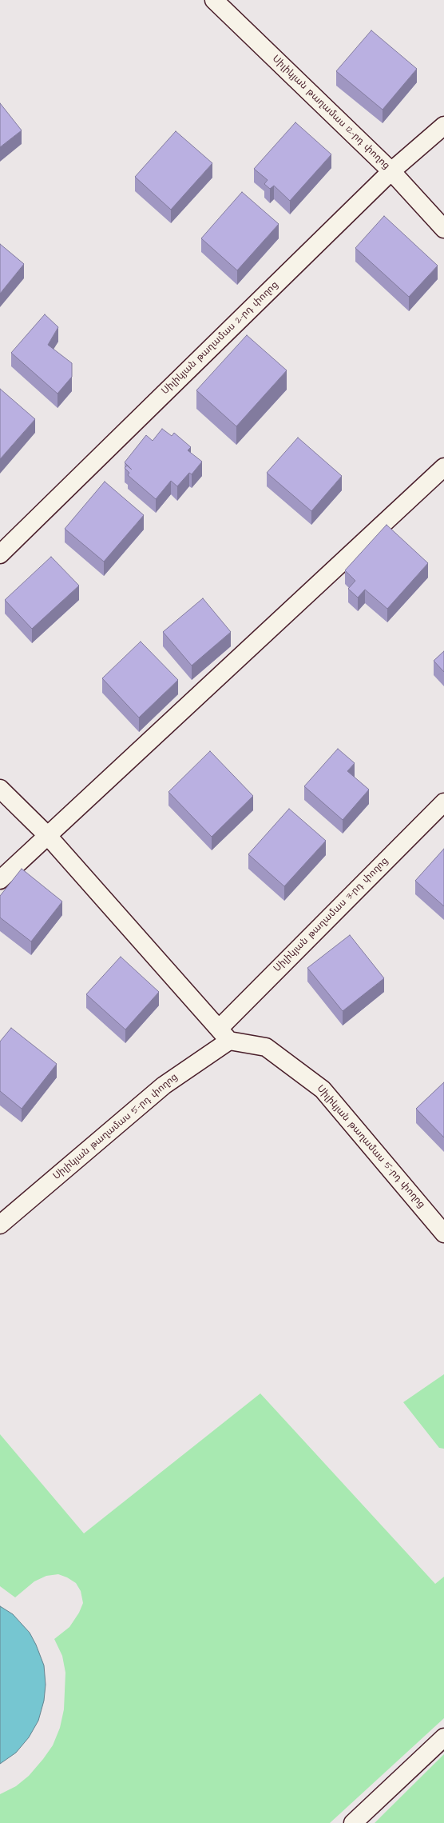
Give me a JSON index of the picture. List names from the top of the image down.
{
  "streets": {
    "street": [
      "Սիլիկյան թաղամաս 12-րդ փողոց",
      "Սիլիկյան թաղամաս 2-րդ փողոց",
      "Սիլիկյան թաղամաս 3-րդ փողոց",
      "Սիլիկյան թաղամաս 5-րդ փողոց"
    ]
  },
  "crossings": [
    ["Սիլիկյան թաղամաս 12-րդ փողոց", "Սիլիկյան թաղամաս 2-րդ փողոց"],
    ["Սիլիկյան թաղամաս 3-րդ փողոց", "Սիլիկյան թաղամաս 5-րդ փողոց"]
  ]
}
